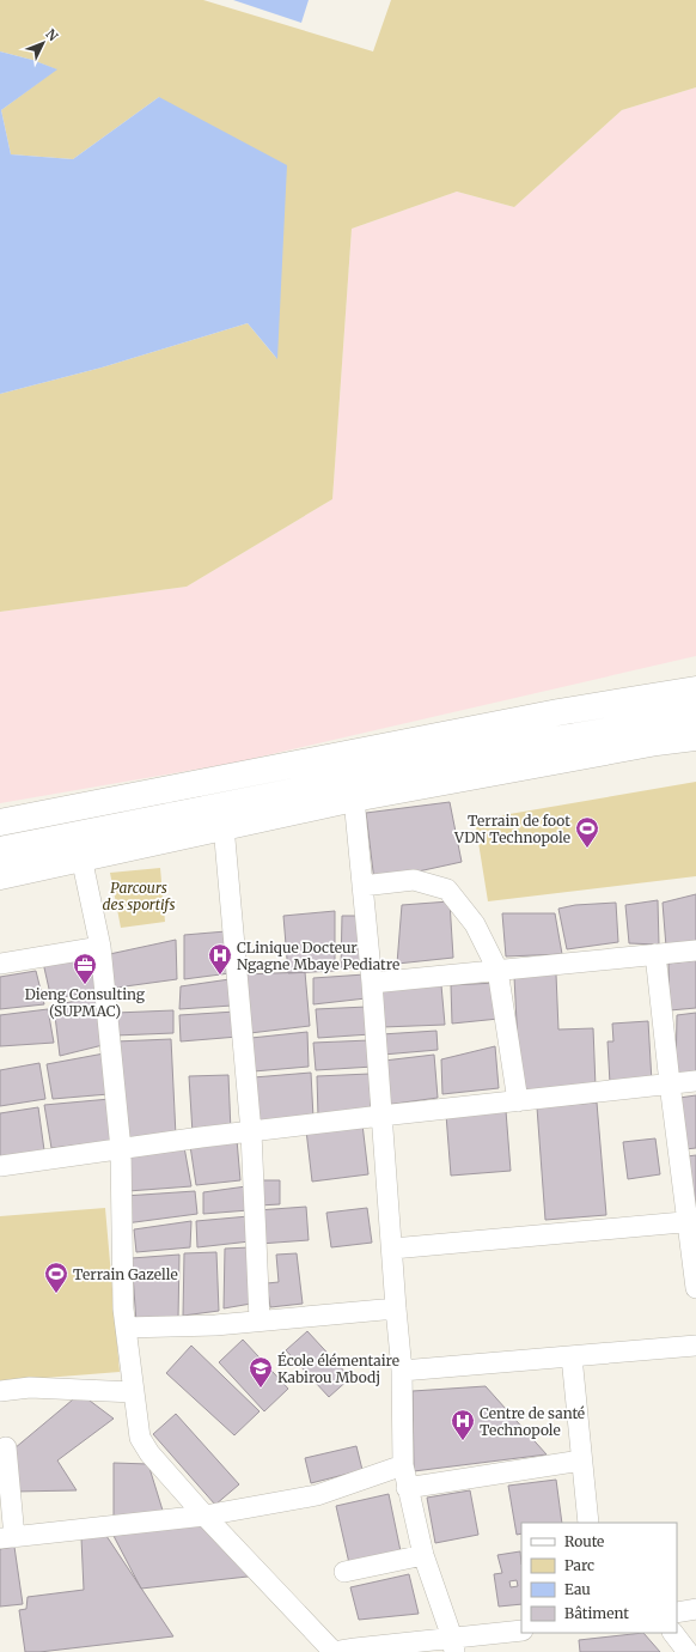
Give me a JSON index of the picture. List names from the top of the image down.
{
  "parks": ["Parcours des sportifs"],
  "places": {
    "sports": ["Terrain de foot VDN Technopole", "Terrain Gazelle"],
    "hospital": ["CLinique Docteur Ngagne Mbaye Pediatre", "Centre de santé Technopole"],
    "office": ["Dieng Consulting (SUPMAC)"],
    "school or university": ["École élémentaire Kabirou Mbodj"]
  },
  "legend": [
    "Route",
    "Parc",
    "Eau",
    "Bâtiment"
  ],
  "north": "top right"
}
